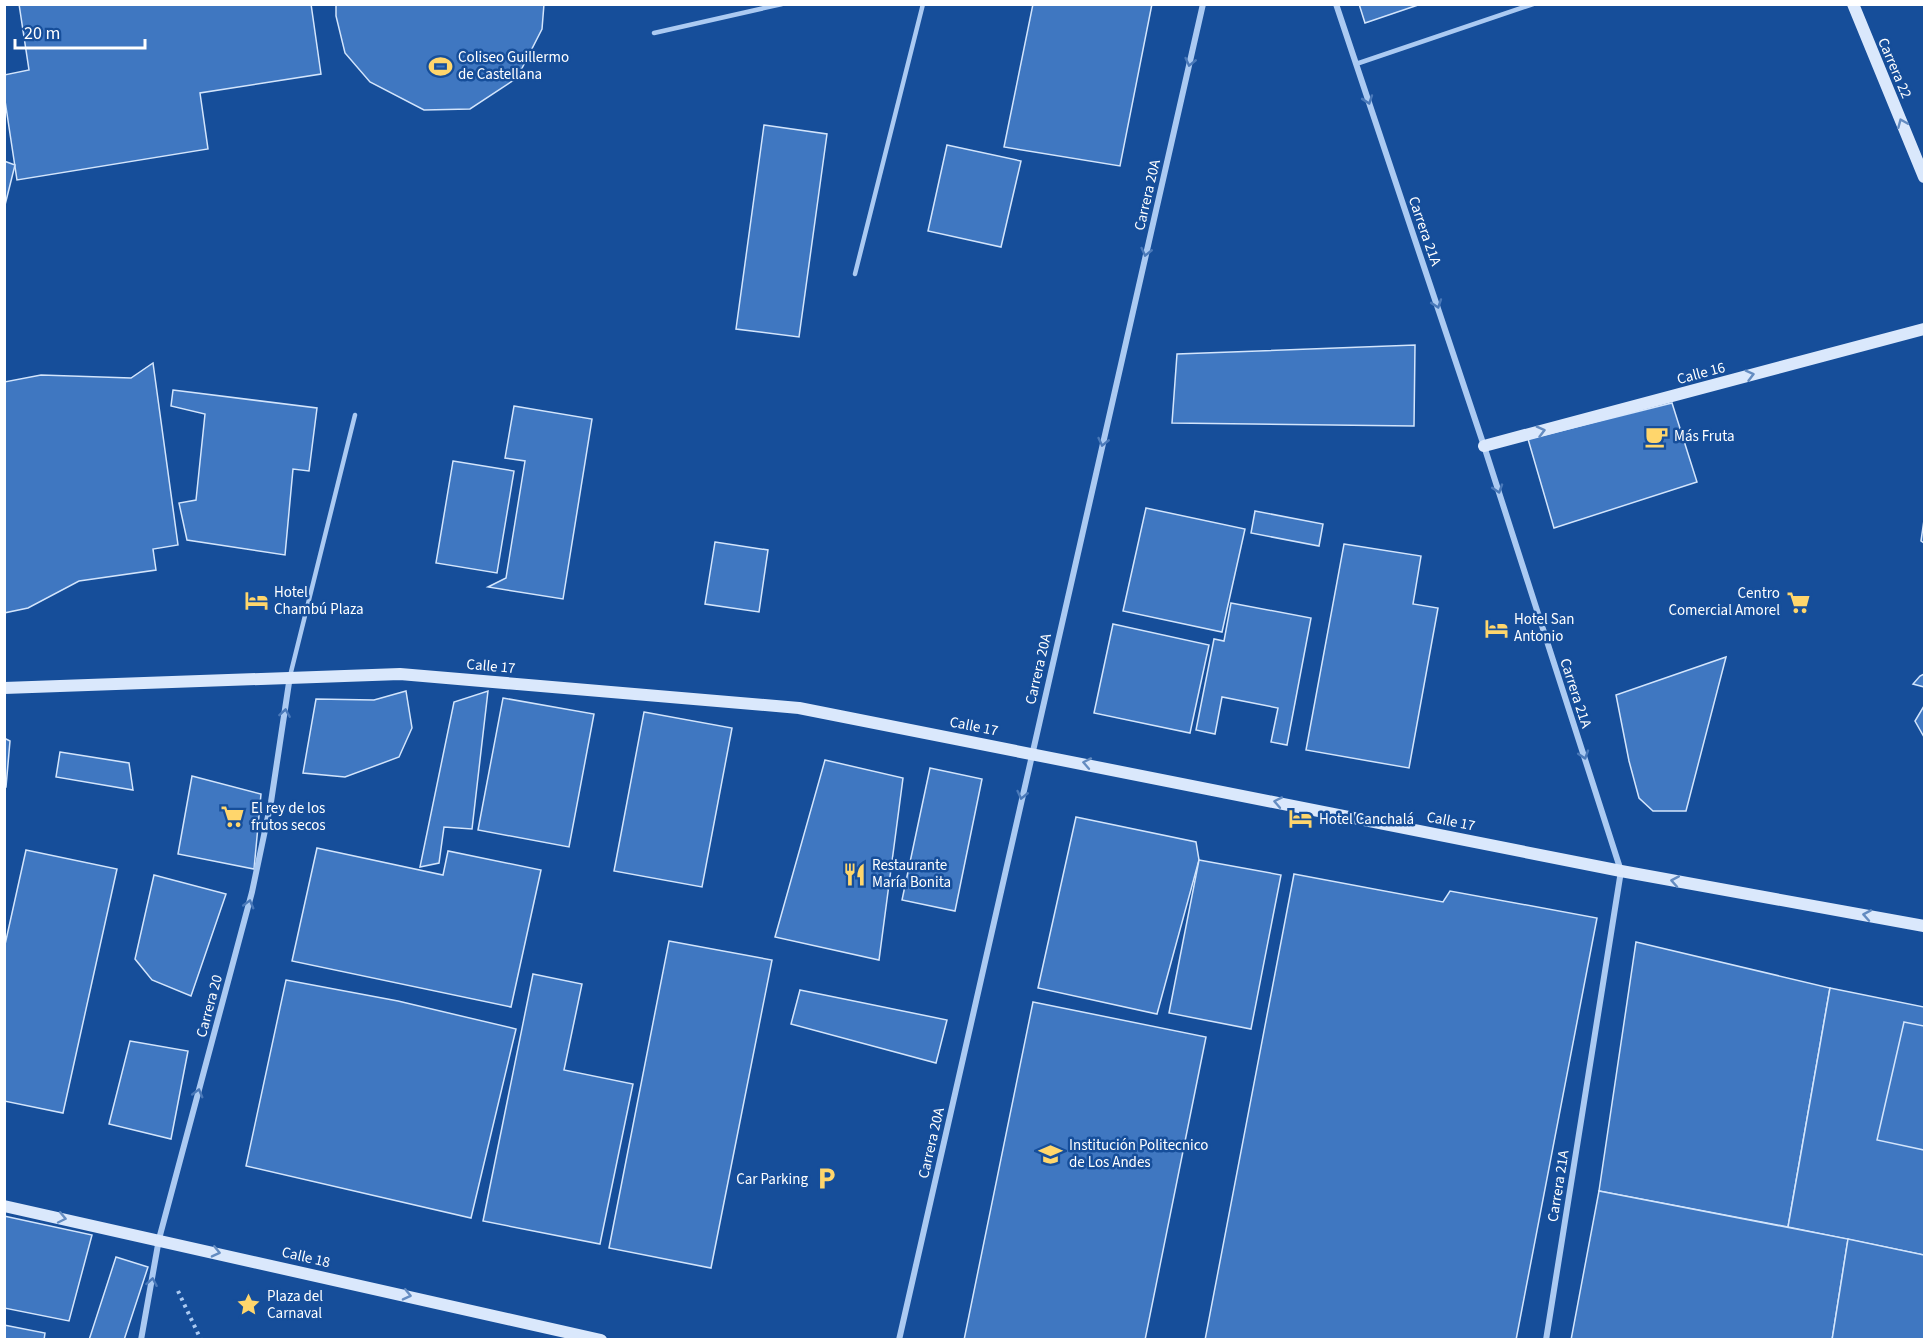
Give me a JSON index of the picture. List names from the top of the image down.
{
  "streets": {
    "street": [
      "Carrera 22",
      "Carrera 20A",
      "Carrera 21A",
      "Calle 16",
      "Calle 17",
      "Carrera 20",
      "Calle 18"
    ]
  },
  "crossings": [
    ["Carrera 20A", "Calle 17"],
    ["Carrera 21A", "Calle 16"],
    ["Carrera 21A", "Calle 17"],
    ["Calle 17", "Carrera 20"],
    ["Carrera 20", "Calle 18"]
  ],
  "one_way": [
    "Carrera 22",
    "Carrera 20A",
    "Carrera 21A",
    "Calle 16",
    "Calle 17",
    "Carrera 20",
    "Calle 18"
  ],
  "places": {
    "sports": ["Coliseo Guillermo de Castellana"],
    "cafe": ["Más Fruta"],
    "hotel": ["Hotel Chambú Plaza", "Hotel San Antonio", "Hotel Canchalá"],
    "supermarket": ["Centro Comercial Amorel", "El rey de los frutos secos"],
    "restaurant": ["Restaurante María Bonita"],
    "school or university": ["Institución Politecnico de Los Andes"],
    "parking": ["Car Parking"],
    "place": ["Plaza del Carnaval"]
  },
  "scale_bar": "20 m"
}
